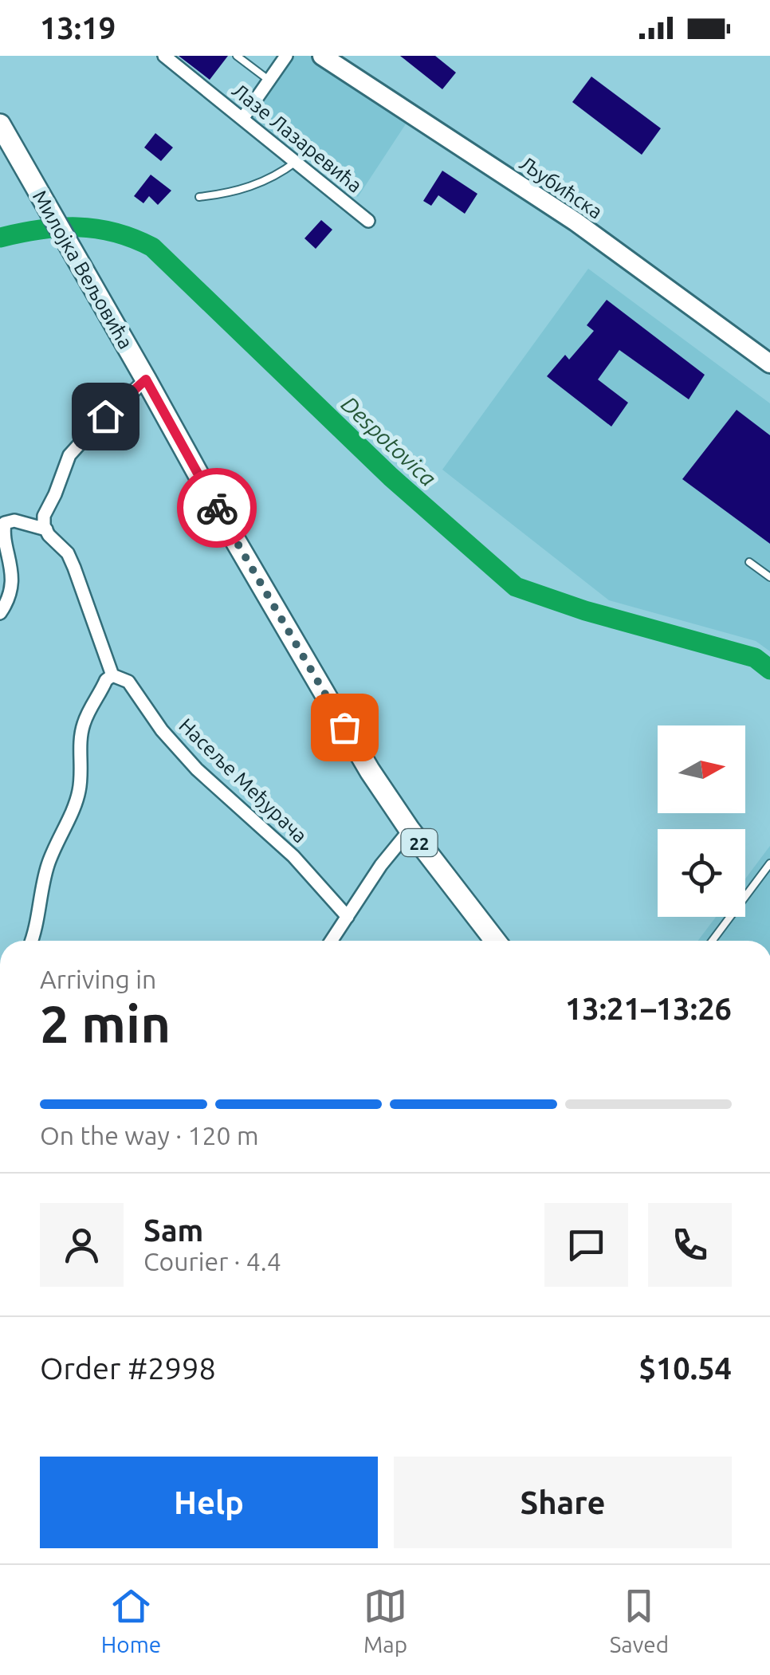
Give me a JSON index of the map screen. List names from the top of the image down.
{
  "streets": {
    "main road": ["Милојка Вељовића", "22"],
    "street": ["Лазе Лазаревића", "Љубићска", "Насеље Међурача"]
  },
  "water": ["Despotovica"],
  "north": "right",
  "page": {
    "status": "13:19",
    "heading": ["2 min", "Arriving in", "13:21–13:26"],
    "panel": [
      "Sam",
      "Courier · 4.4",
      "Order #2998",
      "$10.54"
    ],
    "bar": "On the way · 120 m",
    "buttons": ["Help", "Share"],
    "tabs": ["Home", "Map", "Saved"]
  }
}
